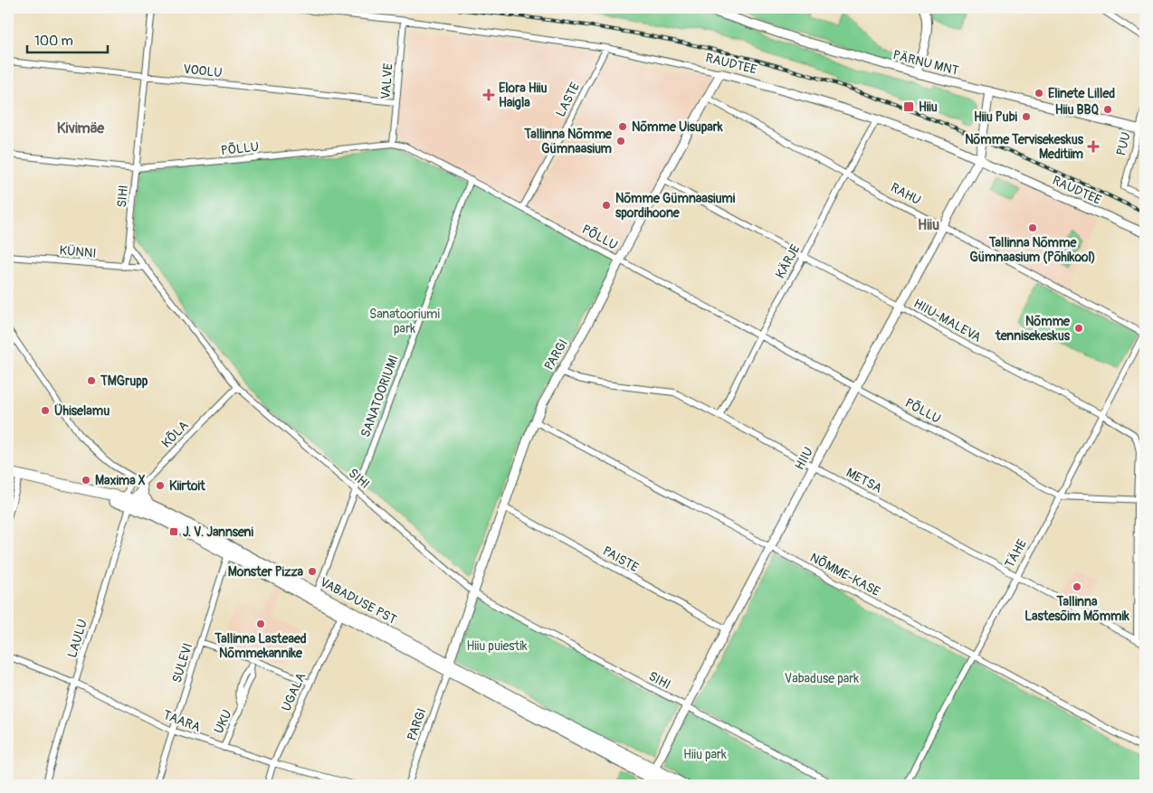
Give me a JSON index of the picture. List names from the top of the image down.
{
  "streets": {
    "highway": ["VABADUSE PST"],
    "street": [
      "PÄRNU MNT",
      "RAUDTEE",
      "VOOLU",
      "VALVE",
      "LASTE",
      "PUU",
      "PÕLLU",
      "RAHU",
      "SIHI",
      "KÜNNI",
      "KÄRJE",
      "HIIU-MALEVA",
      "PARGI",
      "SANATOORIUMI",
      "KÕLA",
      "HIIU",
      "METSA",
      "TÄHE",
      "PAISTE",
      "NÕMME-KASE",
      "LAULU",
      "SULEVI",
      "UGALA",
      "TAARA",
      "UKU"
    ]
  },
  "crossings": [
    ["PÄRNU MNT", "PUU"],
    ["PÄRNU MNT", "HIIU"],
    ["RAUDTEE", "VALVE"],
    ["RAUDTEE", "LASTE"],
    ["RAUDTEE", "KÄRJE"],
    ["RAUDTEE", "PARGI"],
    ["RAUDTEE", "HIIU"],
    ["VOOLU", "VALVE"],
    ["VOOLU", "SIHI"],
    ["VALVE", "PÕLLU"],
    ["LASTE", "PÕLLU"],
    ["PÕLLU", "SIHI"],
    ["PÕLLU", "KÄRJE"],
    ["PÕLLU", "HIIU-MALEVA"],
    ["PÕLLU", "PARGI"],
    ["PÕLLU", "SANATOORIUMI"],
    ["PÕLLU", "HIIU"],
    ["PÕLLU", "TÄHE"],
    ["RAHU", "KÄRJE"],
    ["RAHU", "PARGI"],
    ["RAHU", "HIIU"],
    ["RAHU", "TÄHE"],
    ["SIHI", "KÜNNI"],
    ["SIHI", "PARGI"],
    ["SIHI", "SANATOORIUMI"],
    ["SIHI", "KÕLA"],
    ["SIHI", "HIIU"],
    ["KÄRJE", "HIIU-MALEVA"],
    ["KÄRJE", "METSA"],
    ["HIIU-MALEVA", "PARGI"],
    ["HIIU-MALEVA", "HIIU"],
    ["HIIU-MALEVA", "METSA"],
    ["HIIU-MALEVA", "TÄHE"],
    ["PARGI", "METSA"],
    ["PARGI", "PAISTE"],
    ["PARGI", "NÕMME-KASE"],
    ["PARGI", "VABADUSE PST"],
    ["SANATOORIUMI", "VABADUSE PST"],
    ["KÕLA", "VABADUSE PST"],
    ["KÕLA", "LAULU"],
    ["HIIU", "METSA"],
    ["HIIU", "PAISTE"],
    ["HIIU", "NÕMME-KASE"],
    ["HIIU", "VABADUSE PST"],
    ["METSA", "TÄHE"],
    ["TÄHE", "NÕMME-KASE"],
    ["VABADUSE PST", "LAULU"],
    ["VABADUSE PST", "SULEVI"],
    ["VABADUSE PST", "UGALA"],
    ["LAULU", "TAARA"],
    ["SULEVI", "TAARA"],
    ["UGALA", "TAARA"],
    ["TAARA", "UKU"]
  ],
  "districts": ["Kivimäe", "Hiiu"],
  "parks": [
    "Sanatooriumi park",
    "Hiiu puiestik",
    "Vabaduse park",
    "Hiiu park"
  ],
  "places": {
    "other": [
      "Elinete Lilled",
      "Hiiu BBQ",
      "Hiiu Pubi",
      "Nõmme Uisupark",
      "Tallinna Nõmme Gümnaasium",
      "Nõmme Gümnaasiumi spordihoone",
      "Tallinna Nõmme Gümnaasium (Põhikool)",
      "Nõmme tennisekeskus",
      "TMGrupp",
      "Ühiselamu",
      "Maxima X",
      "Kiirtoit",
      "Monster Pizza",
      "Tallinna Lastesõim Mõmmik",
      "Tallinna Lasteaed Nõmmekannike"
    ],
    "health": ["Elora Hiiu Haigla", "Nõmme Tervisekeskus Meditiim"],
    "transit": ["Hiiu", "J. V. Jannseni"]
  },
  "scale_bar": "100 m"
}
